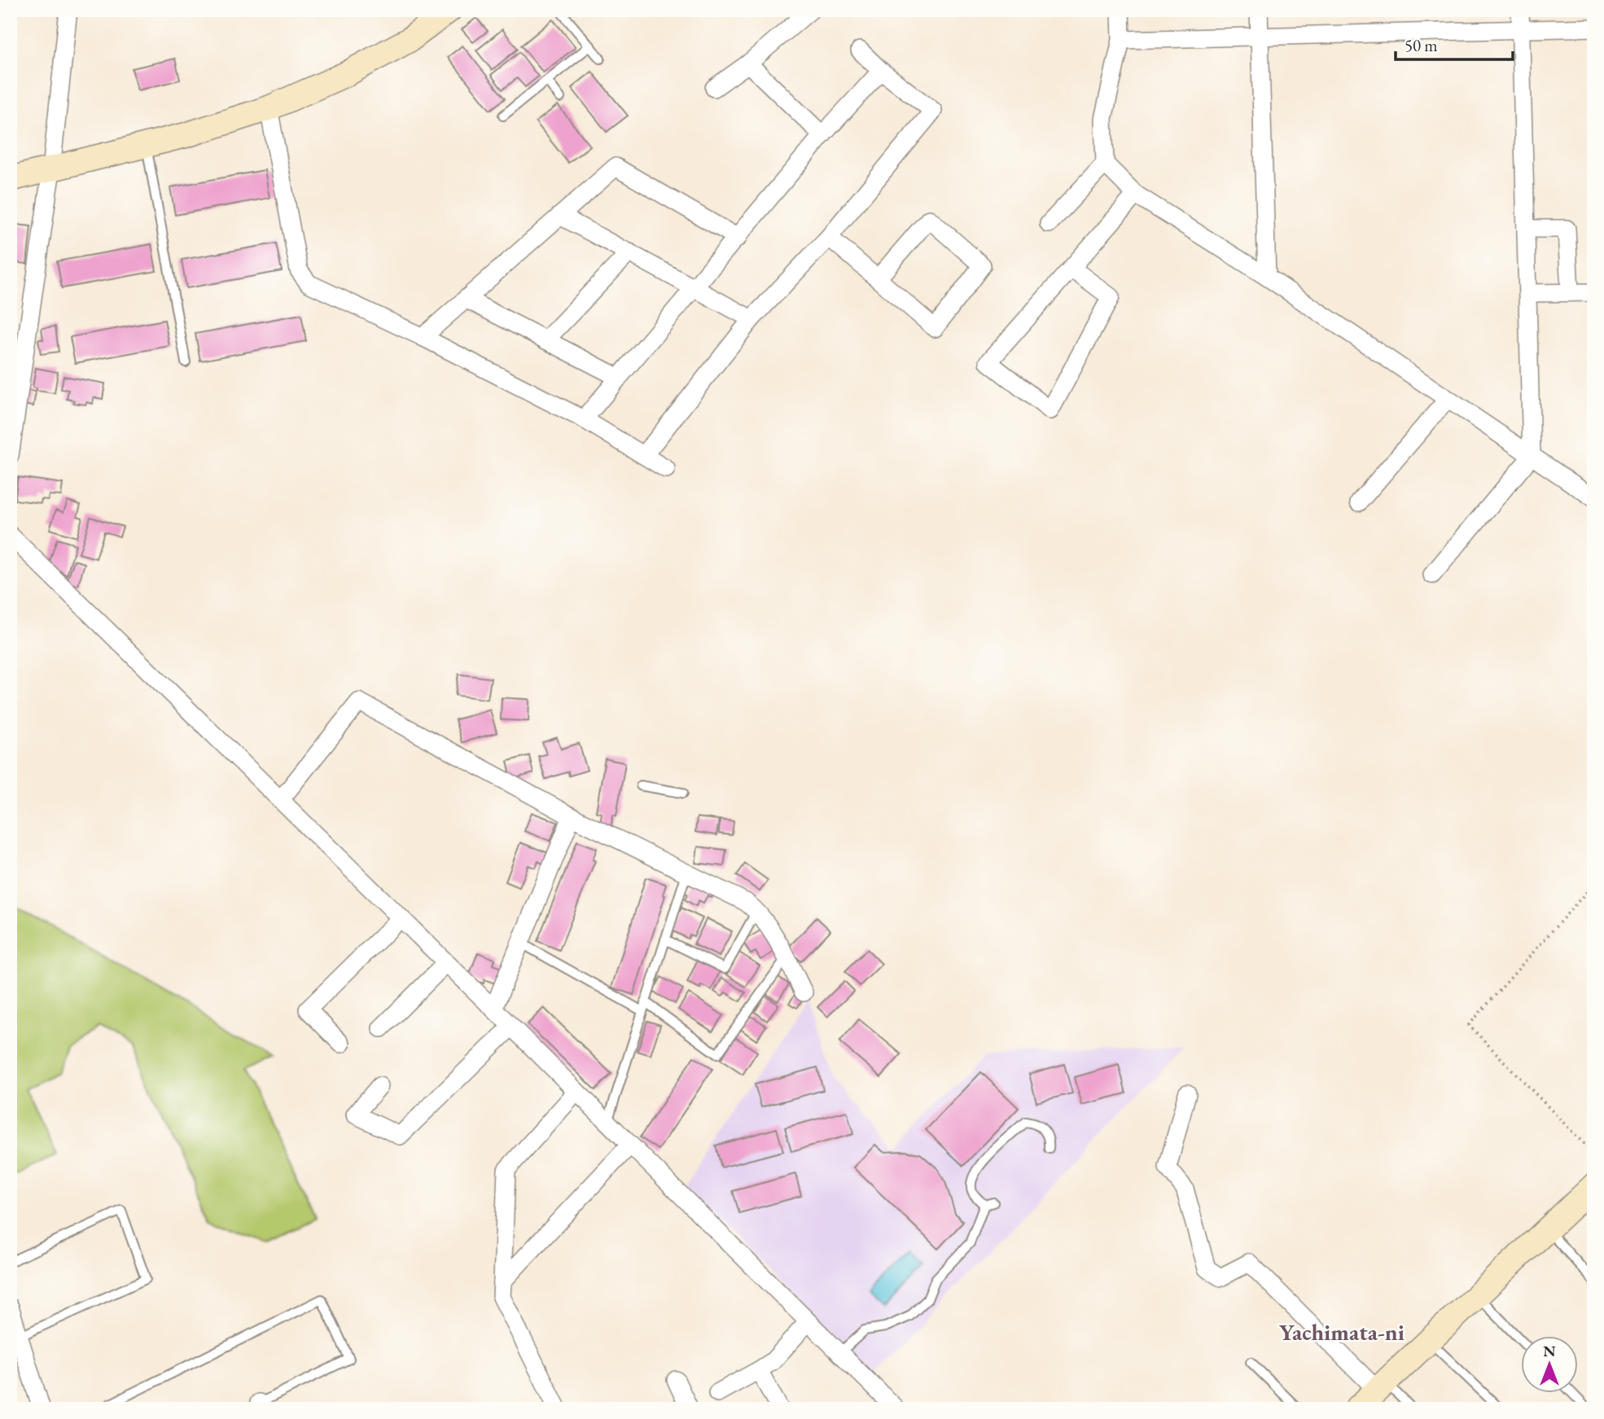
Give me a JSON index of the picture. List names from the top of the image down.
{
  "districts": ["Yachimata-ni"],
  "scale_bar": "50 m",
  "north": "top"
}
